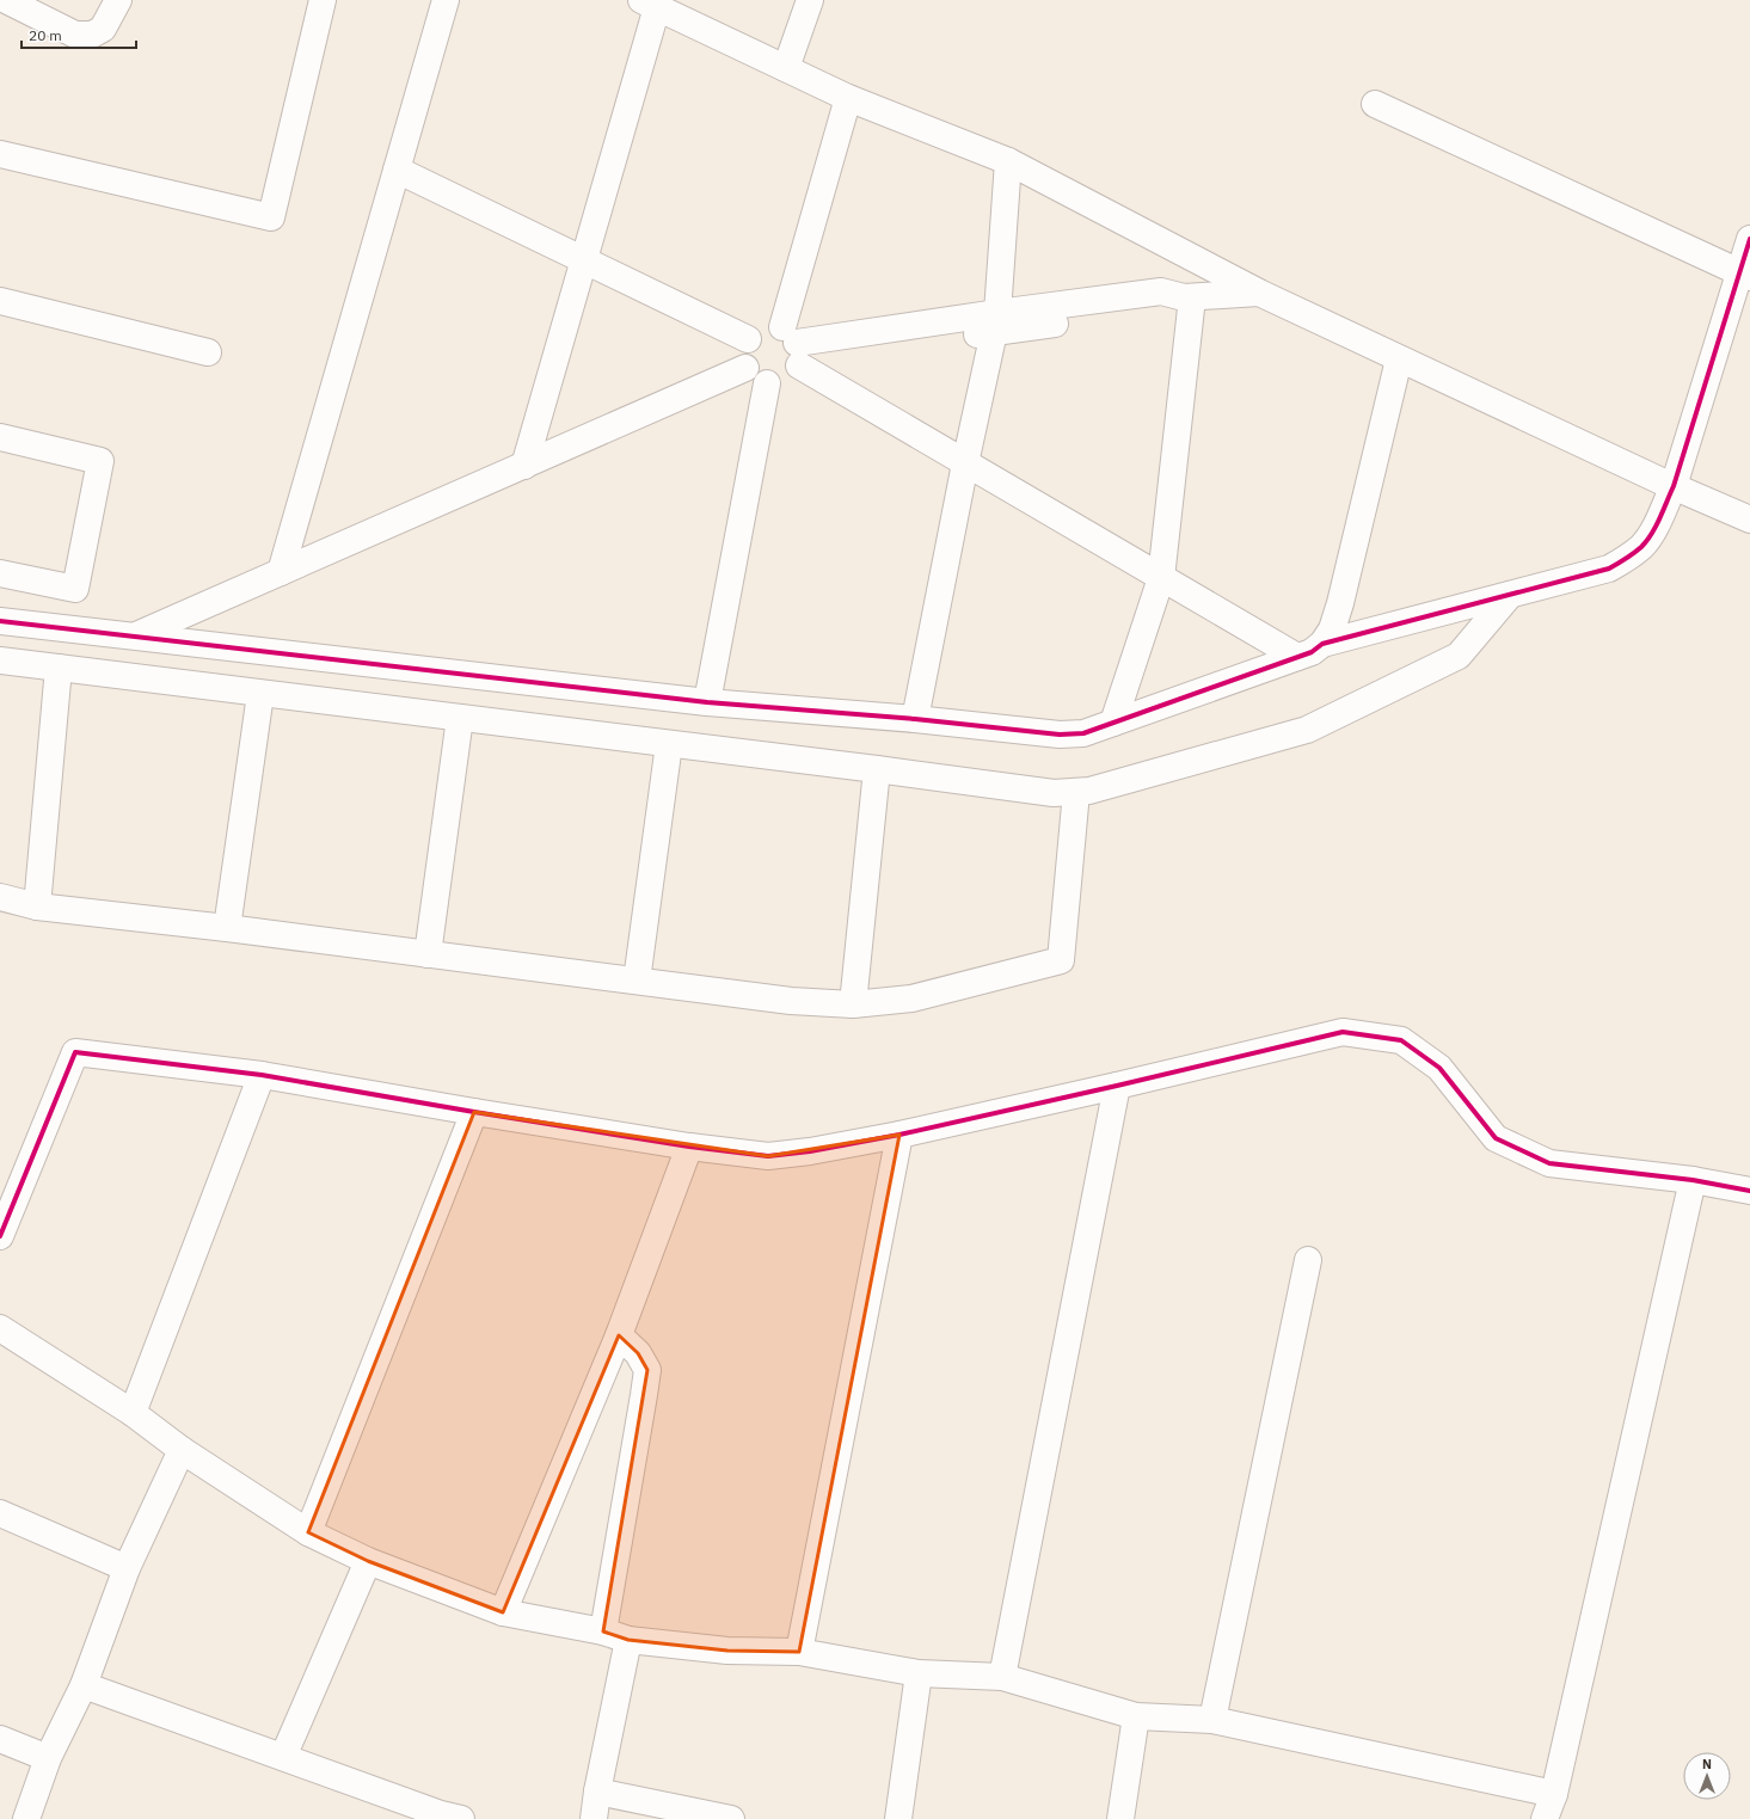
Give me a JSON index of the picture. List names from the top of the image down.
{
  "scale_bar": "20 m",
  "north": "top"
}
